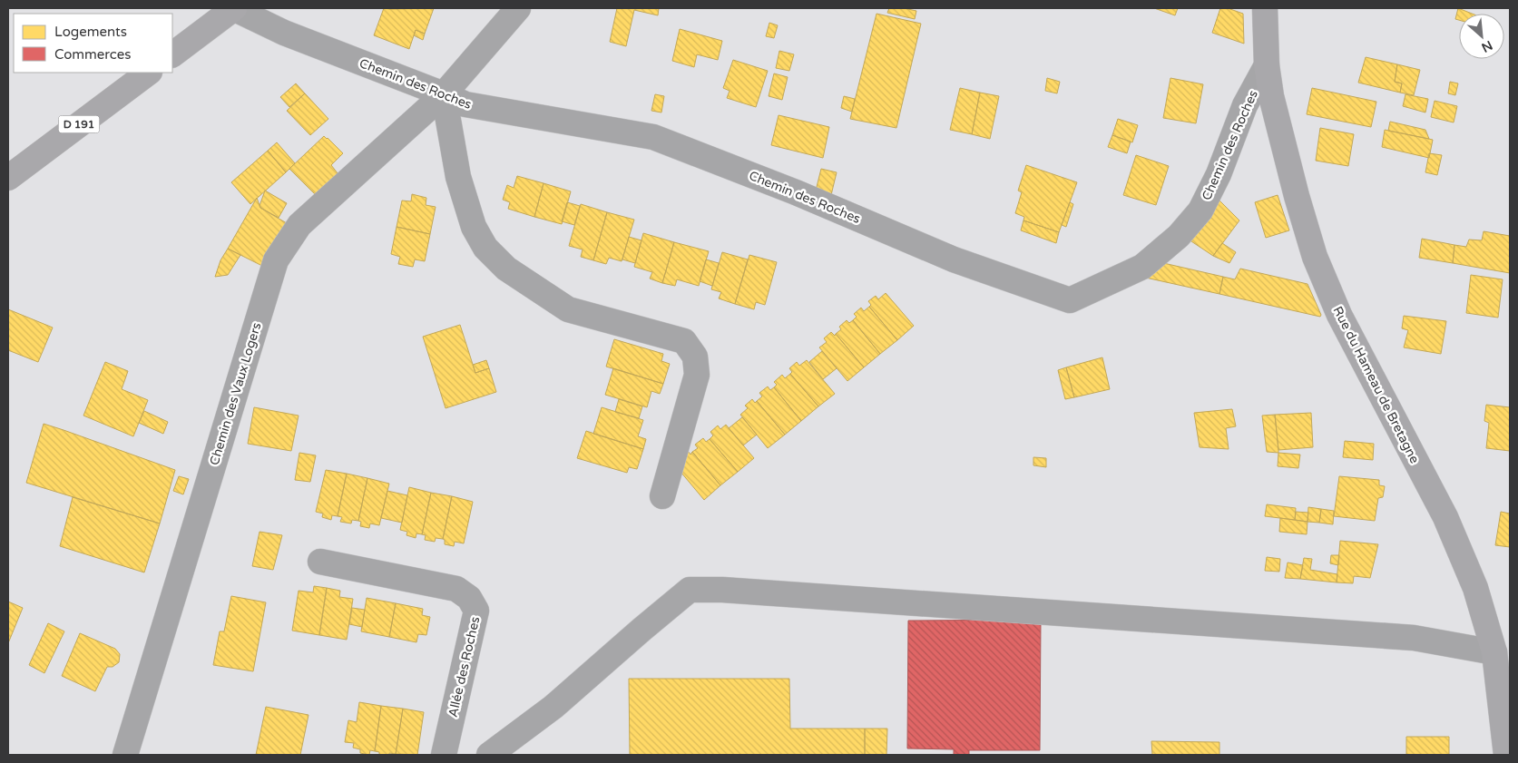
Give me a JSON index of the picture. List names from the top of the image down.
{
  "streets": {
    "main road": ["D 191", "Rue du Hameau de Bretagne"],
    "street": ["Chemin des Roches", "Chemin des Vaux Logers", "Allée des Roches"]
  },
  "crossings": [
    ["Chemin des Roches", "Rue du Hameau de Bretagne"],
    ["Chemin des Roches", "Chemin des Vaux Logers"]
  ],
  "legend": ["Logements", "Commerces"],
  "north": "bottom right"
}
